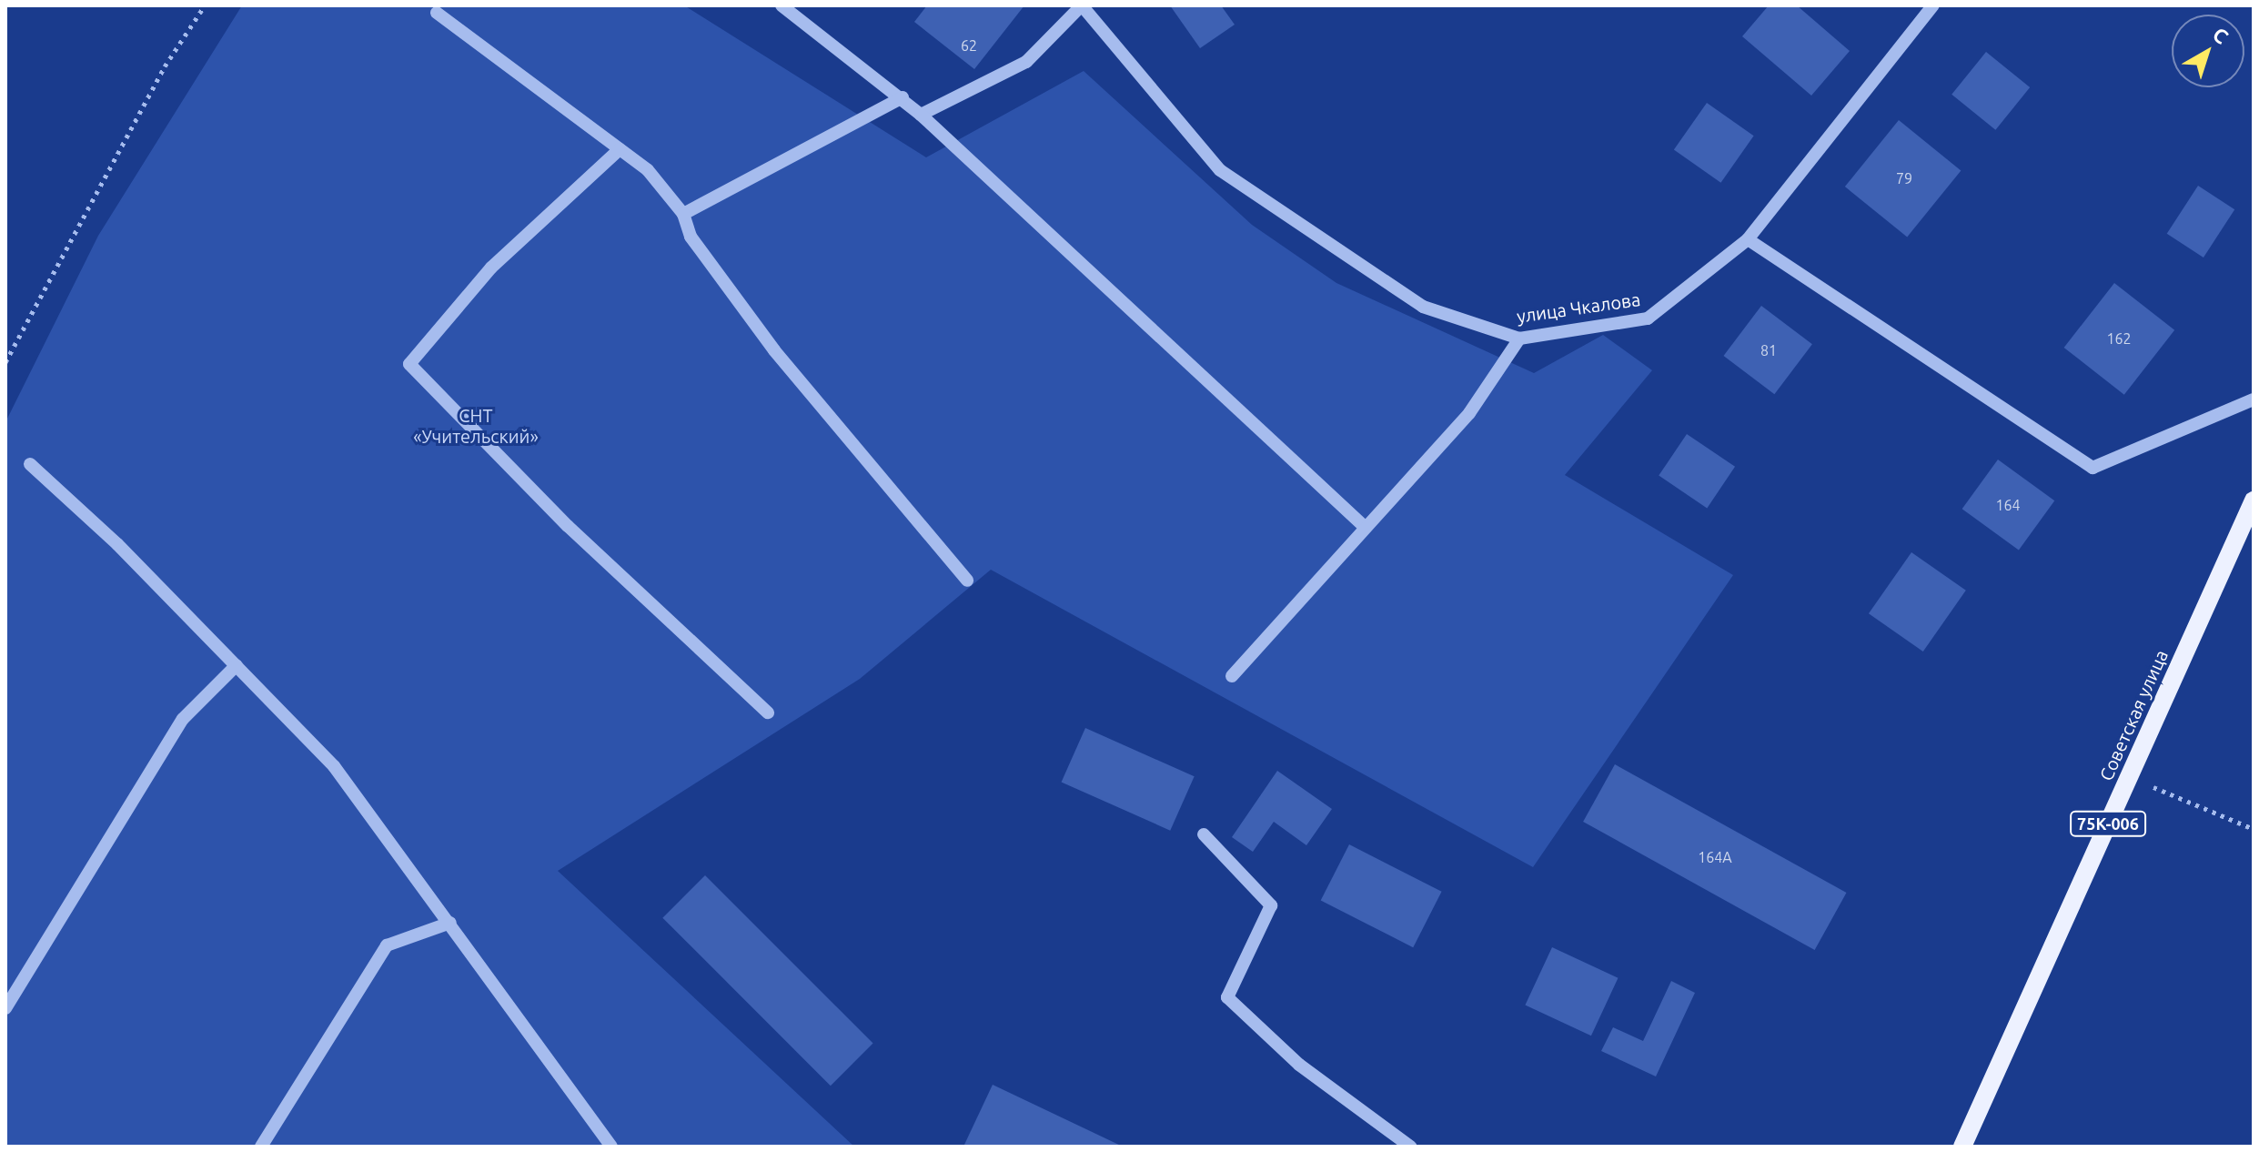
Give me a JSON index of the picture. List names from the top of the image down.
{
  "streets": {
    "main road": ["Советская улица", "75К-006"],
    "street": ["улица Чкалова"]
  },
  "parks": ["СНТ «Учительский»"],
  "house_numbers": [
    "62",
    "79",
    "162",
    "81",
    "164",
    "164А"
  ],
  "north": "top right"
}
